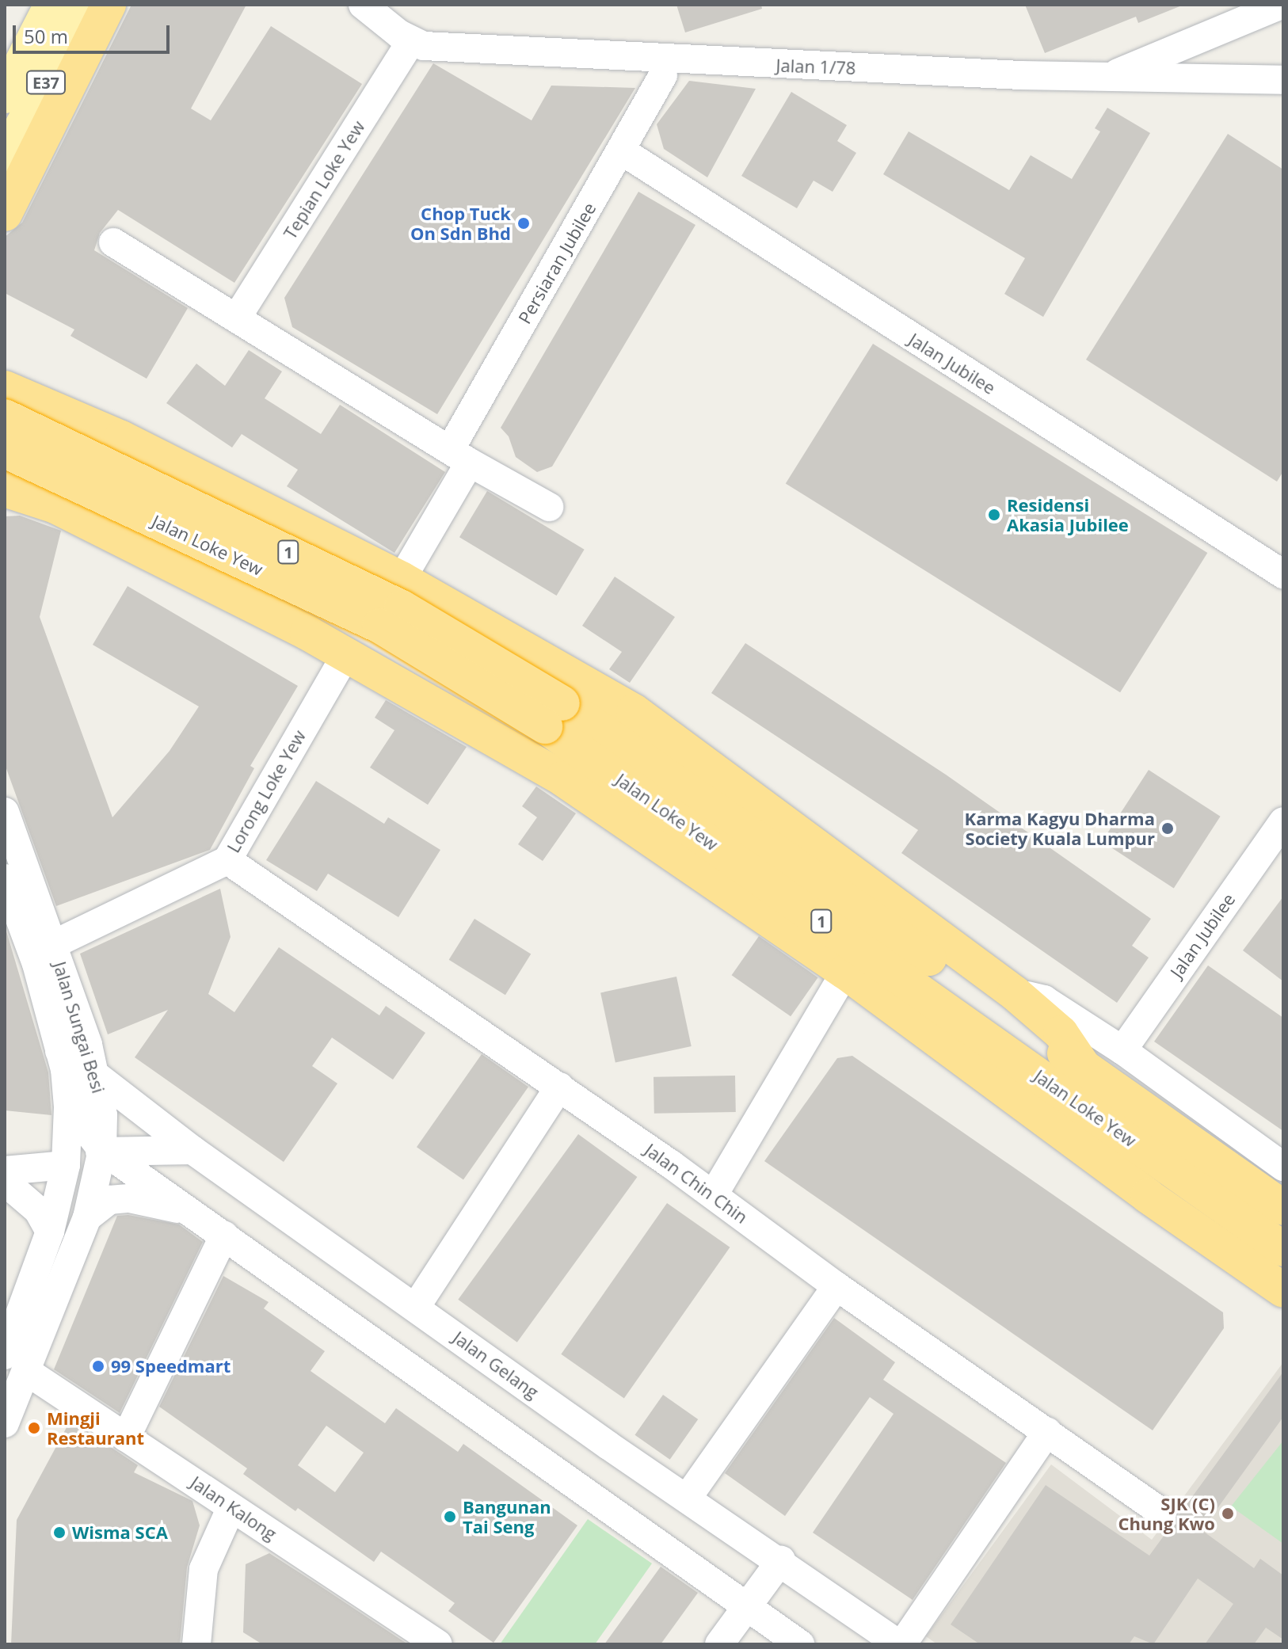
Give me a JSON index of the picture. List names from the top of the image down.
{
  "streets": {
    "highway": ["Jalan Loke Yew", "1"],
    "main road": ["E37"],
    "street": [
      "Jalan 1/78",
      "Tepian Loke Yew",
      "Persiaran Jubilee",
      "Jalan Jubilee",
      "Lorong Loke Yew",
      "Jalan Sungai Besi",
      "Jalan Chin Chin",
      "Jalan Gelang",
      "Jalan Kalong"
    ]
  },
  "crossings": [
    ["Jalan 1/78", "Tepian Loke Yew"],
    ["Persiaran Jubilee", "Jalan Jubilee"],
    ["Lorong Loke Yew", "Jalan Sungai Besi"],
    ["Lorong Loke Yew", "Jalan Chin Chin"],
    ["Jalan Sungai Besi", "Jalan Gelang"],
    ["Jalan Sungai Besi", "Jalan Kalong"]
  ],
  "places": [
    "Chop Tuck On Sdn Bhd",
    "Residensi Akasia Jubilee",
    "Karma Kagyu Dharma Society Kuala Lumpur",
    "99 Speedmart",
    "Mingji Restaurant",
    "SJK (C) Chung Kwo",
    "Bangunan Tai Seng",
    "Wisma SCA"
  ],
  "scale_bar": "50 m"
}
